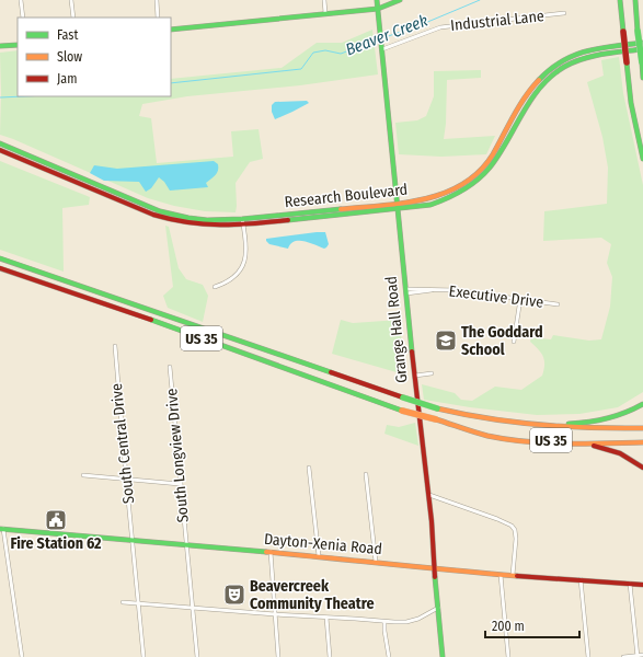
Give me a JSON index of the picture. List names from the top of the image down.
{
  "streets": {
    "main road": [
      "Research Boulevard",
      "Grange Hall Road",
      "US 35",
      "Dayton-Xenia Road"
    ],
    "street": [
      "Industrial Lane",
      "Executive Drive",
      "South Central Drive",
      "South Longview Drive"
    ]
  },
  "crossings": [
    ["Industrial Lane", "Grange Hall Road"],
    ["Research Boulevard", "Grange Hall Road"],
    ["Executive Drive", "Grange Hall Road"],
    ["Grange Hall Road", "Dayton-Xenia Road"],
    ["South Central Drive", "Dayton-Xenia Road"],
    ["South Longview Drive", "Dayton-Xenia Road"]
  ],
  "water": ["Beaver Creek"],
  "places": {
    "school or university": ["The Goddard School"],
    "public building": ["Fire Station 62"],
    "theatre": ["Beavercreek Community Theatre"]
  },
  "legend": ["Fast", "Slow", "Jam"],
  "scale_bar": "200 m"
}
